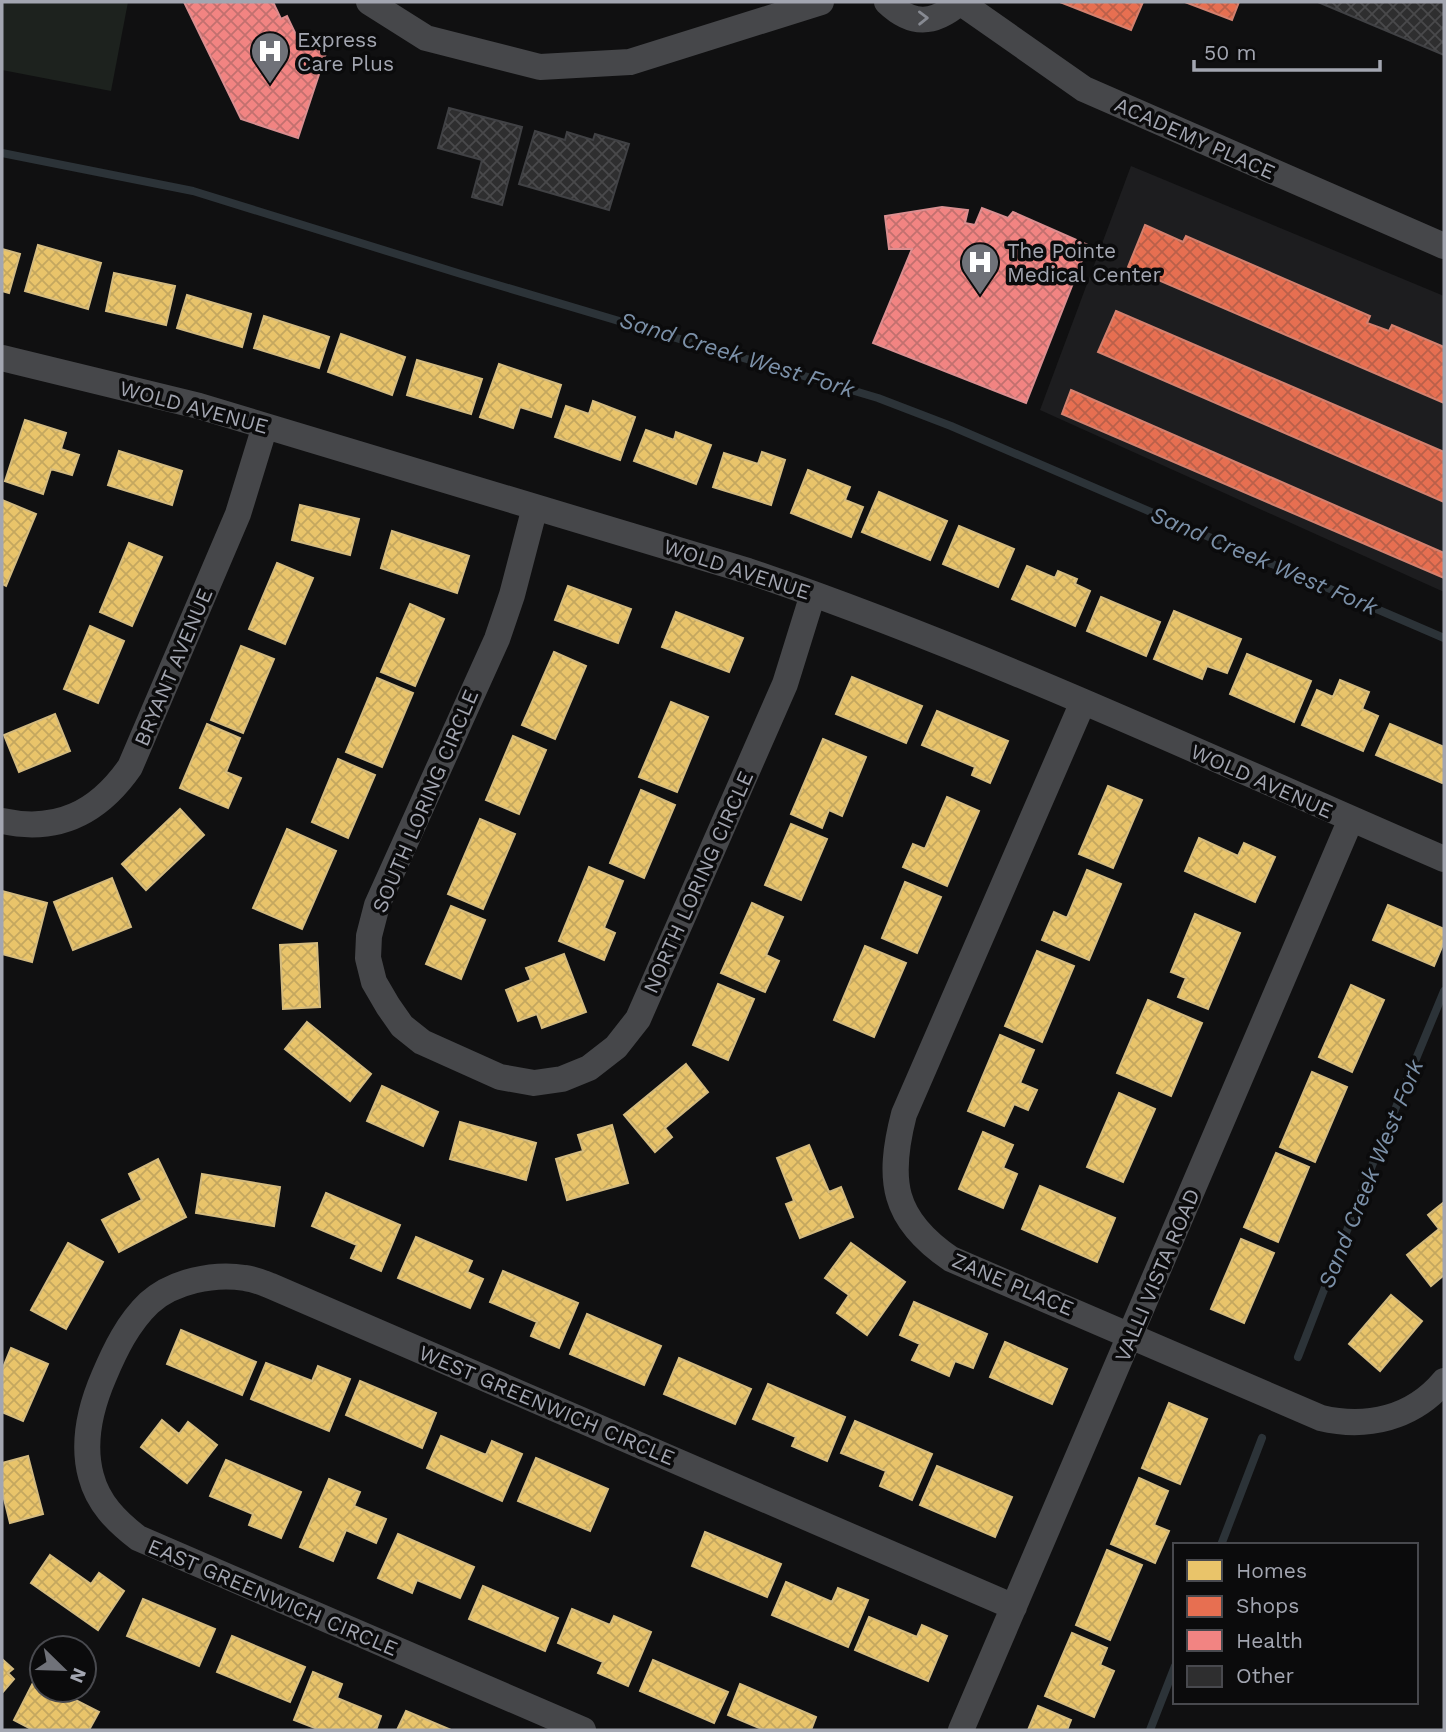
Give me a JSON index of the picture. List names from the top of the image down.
{
  "streets": {
    "street": [
      "ACADEMY PLACE",
      "WOLD AVENUE",
      "BRYANT AVENUE",
      "SOUTH LORING CIRCLE",
      "NORTH LORING CIRCLE",
      "VALLI VISTA ROAD",
      "ZANE PLACE",
      "WEST GREENWICH CIRCLE",
      "EAST GREENWICH CIRCLE"
    ]
  },
  "crossings": [
    ["WOLD AVENUE", "BRYANT AVENUE"],
    ["WOLD AVENUE", "SOUTH LORING CIRCLE"],
    ["WOLD AVENUE", "NORTH LORING CIRCLE"],
    ["WOLD AVENUE", "VALLI VISTA ROAD"],
    ["WOLD AVENUE", "ZANE PLACE"],
    ["SOUTH LORING CIRCLE", "NORTH LORING CIRCLE"],
    ["VALLI VISTA ROAD", "ZANE PLACE"],
    ["VALLI VISTA ROAD", "WEST GREENWICH CIRCLE"],
    ["WEST GREENWICH CIRCLE", "EAST GREENWICH CIRCLE"]
  ],
  "water": ["Sand Creek West Fork"],
  "places": {
    "hospital": ["Express Care Plus", "The Pointe Medical Center"]
  },
  "legend": [
    "Homes",
    "Shops",
    "Health",
    "Other"
  ],
  "scale_bar": "50 m",
  "north": "bottom right"
}
